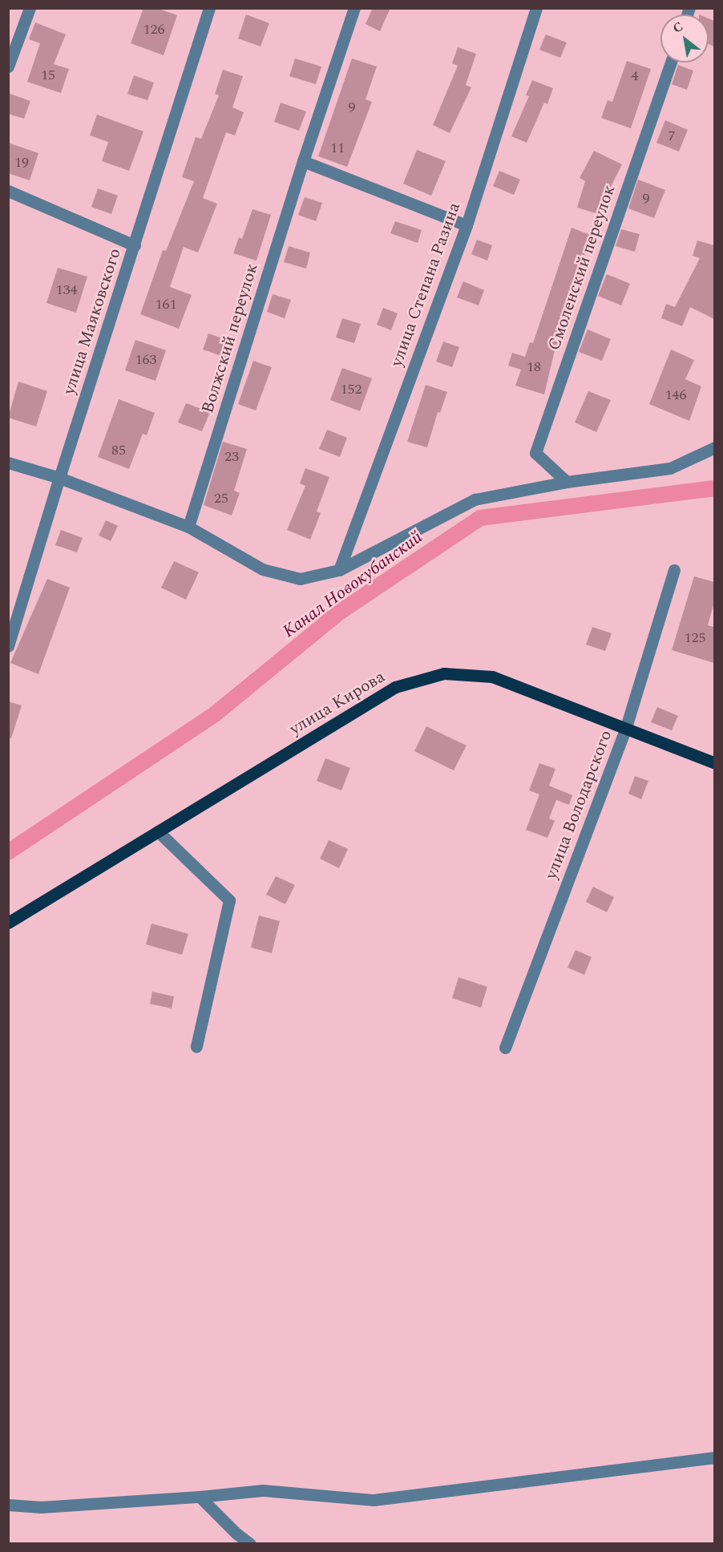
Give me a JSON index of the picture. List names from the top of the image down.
{
  "streets": {
    "main road": ["улица Кирова"],
    "street": [
      "Смоленский переулок",
      "улица Степана Разина",
      "улица Маяковского",
      "Волжский переулок",
      "улица Володарского"
    ]
  },
  "crossings": [
    ["улица Кирова", "улица Володарского"]
  ],
  "water": ["Канал Новокубанский"],
  "house_numbers": [
    "126",
    "15",
    "4",
    "9",
    "7",
    "11",
    "19",
    "9",
    "134",
    "161",
    "163",
    "18",
    "152",
    "146",
    "85",
    "23",
    "25",
    "125"
  ],
  "north": "top left"
}
